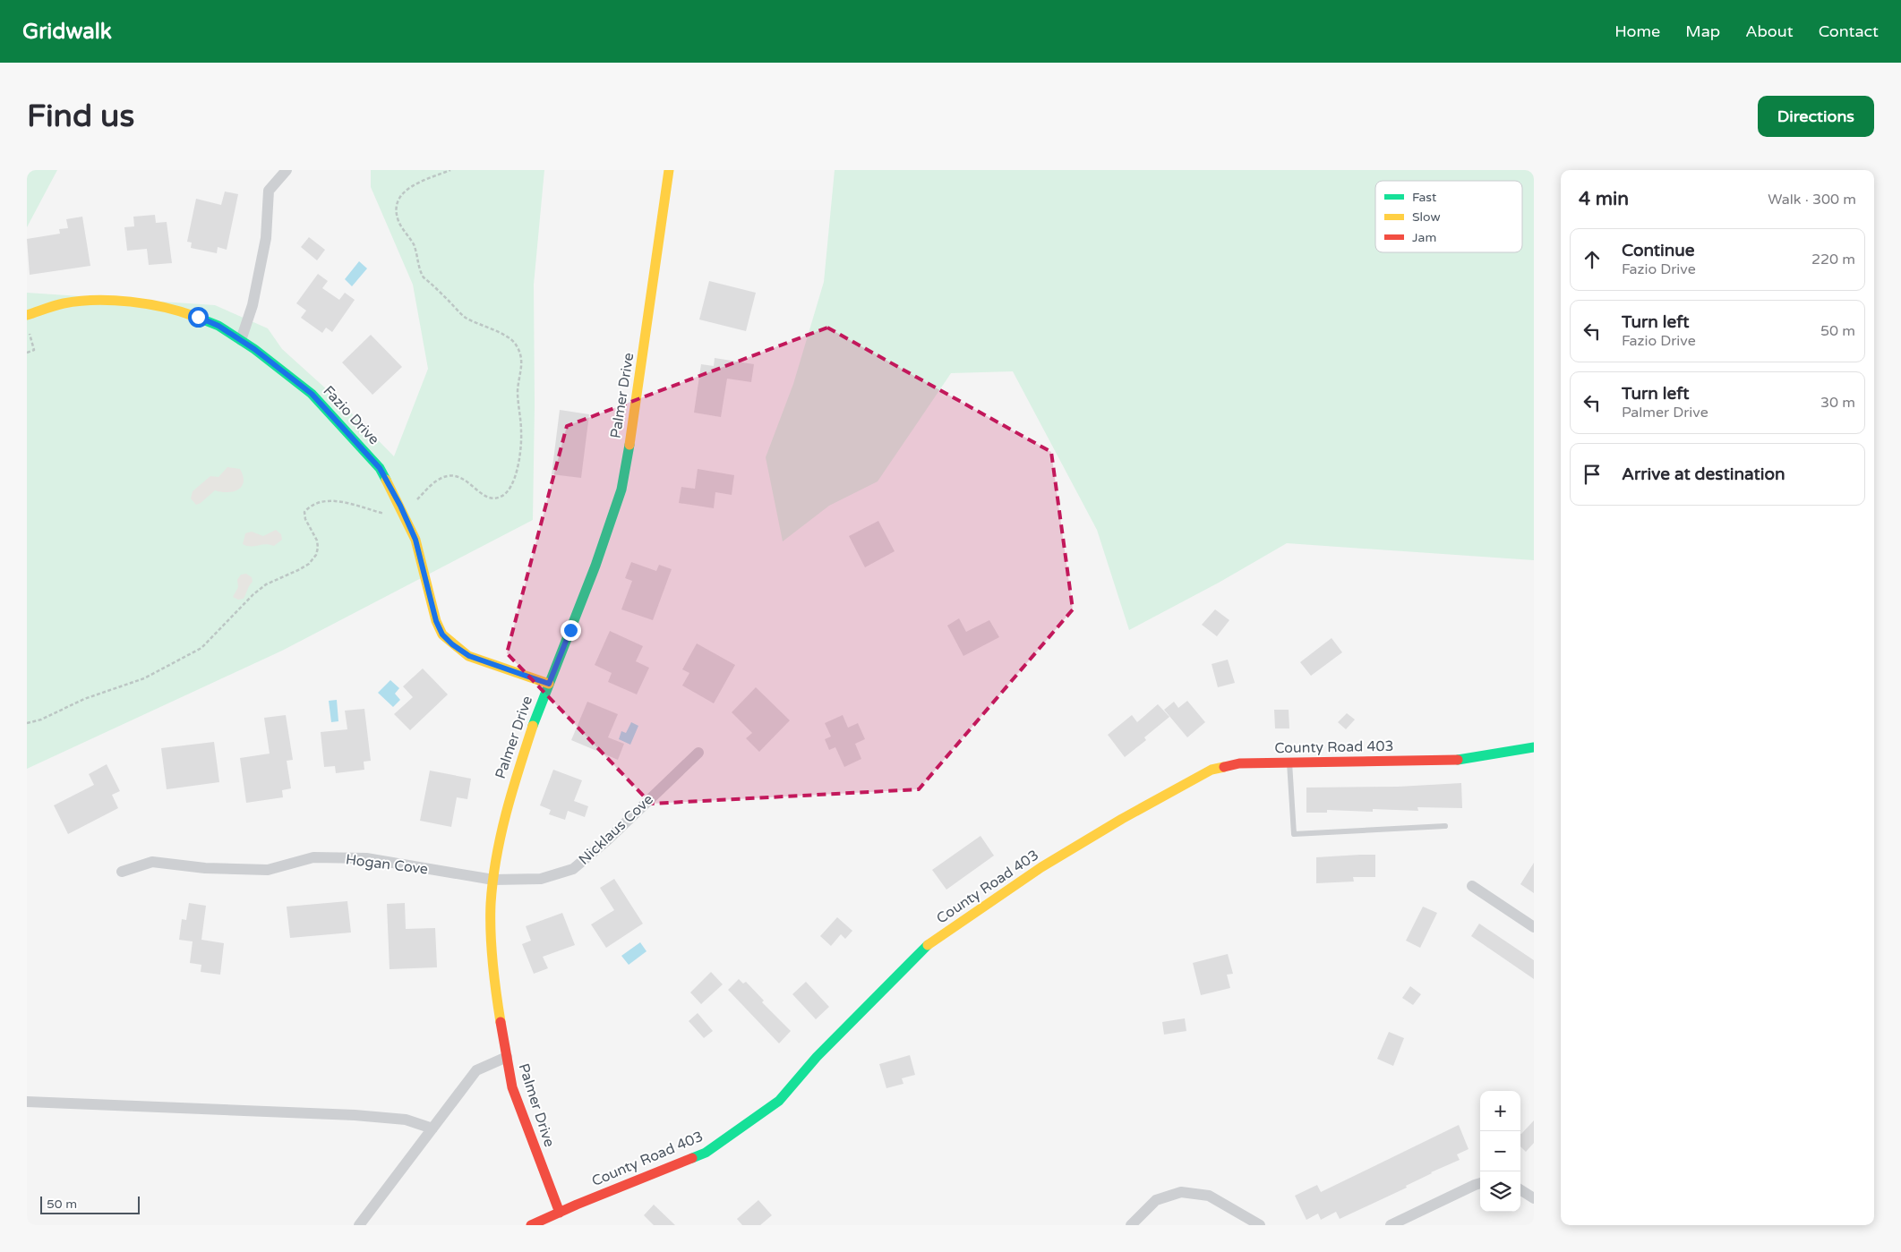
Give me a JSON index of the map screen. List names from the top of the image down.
{
  "streets": {
    "street": [
      "Palmer Drive",
      "Fazio Drive",
      "County Road 403",
      "Nicklaus Cove",
      "Hogan Cove"
    ]
  },
  "crossings": [
    ["Palmer Drive", "Fazio Drive"],
    ["Palmer Drive", "County Road 403"],
    ["Palmer Drive", "Nicklaus Cove"],
    ["Palmer Drive", "Hogan Cove"],
    ["Nicklaus Cove", "Hogan Cove"]
  ],
  "legend": ["Fast", "Slow", "Jam"],
  "scale_bar": "50 m",
  "page": {
    "header": "Gridwalk",
    "nav": [
      "Home",
      "Map",
      "About",
      "Contact"
    ],
    "buttons": "Directions",
    "title": "Find us",
    "heading": ["4 min", "Walk · 300 m"],
    "list": [
      ["Continue", "Fazio Drive", "220 m"],
      ["Turn left", "Fazio Drive", "50 m"],
      ["Turn left", "Palmer Drive", "30 m"],
      "Arrive at destination"
    ],
    "map_buttons": ["+", "−"],
    "scale": "50 m"
  }
}
